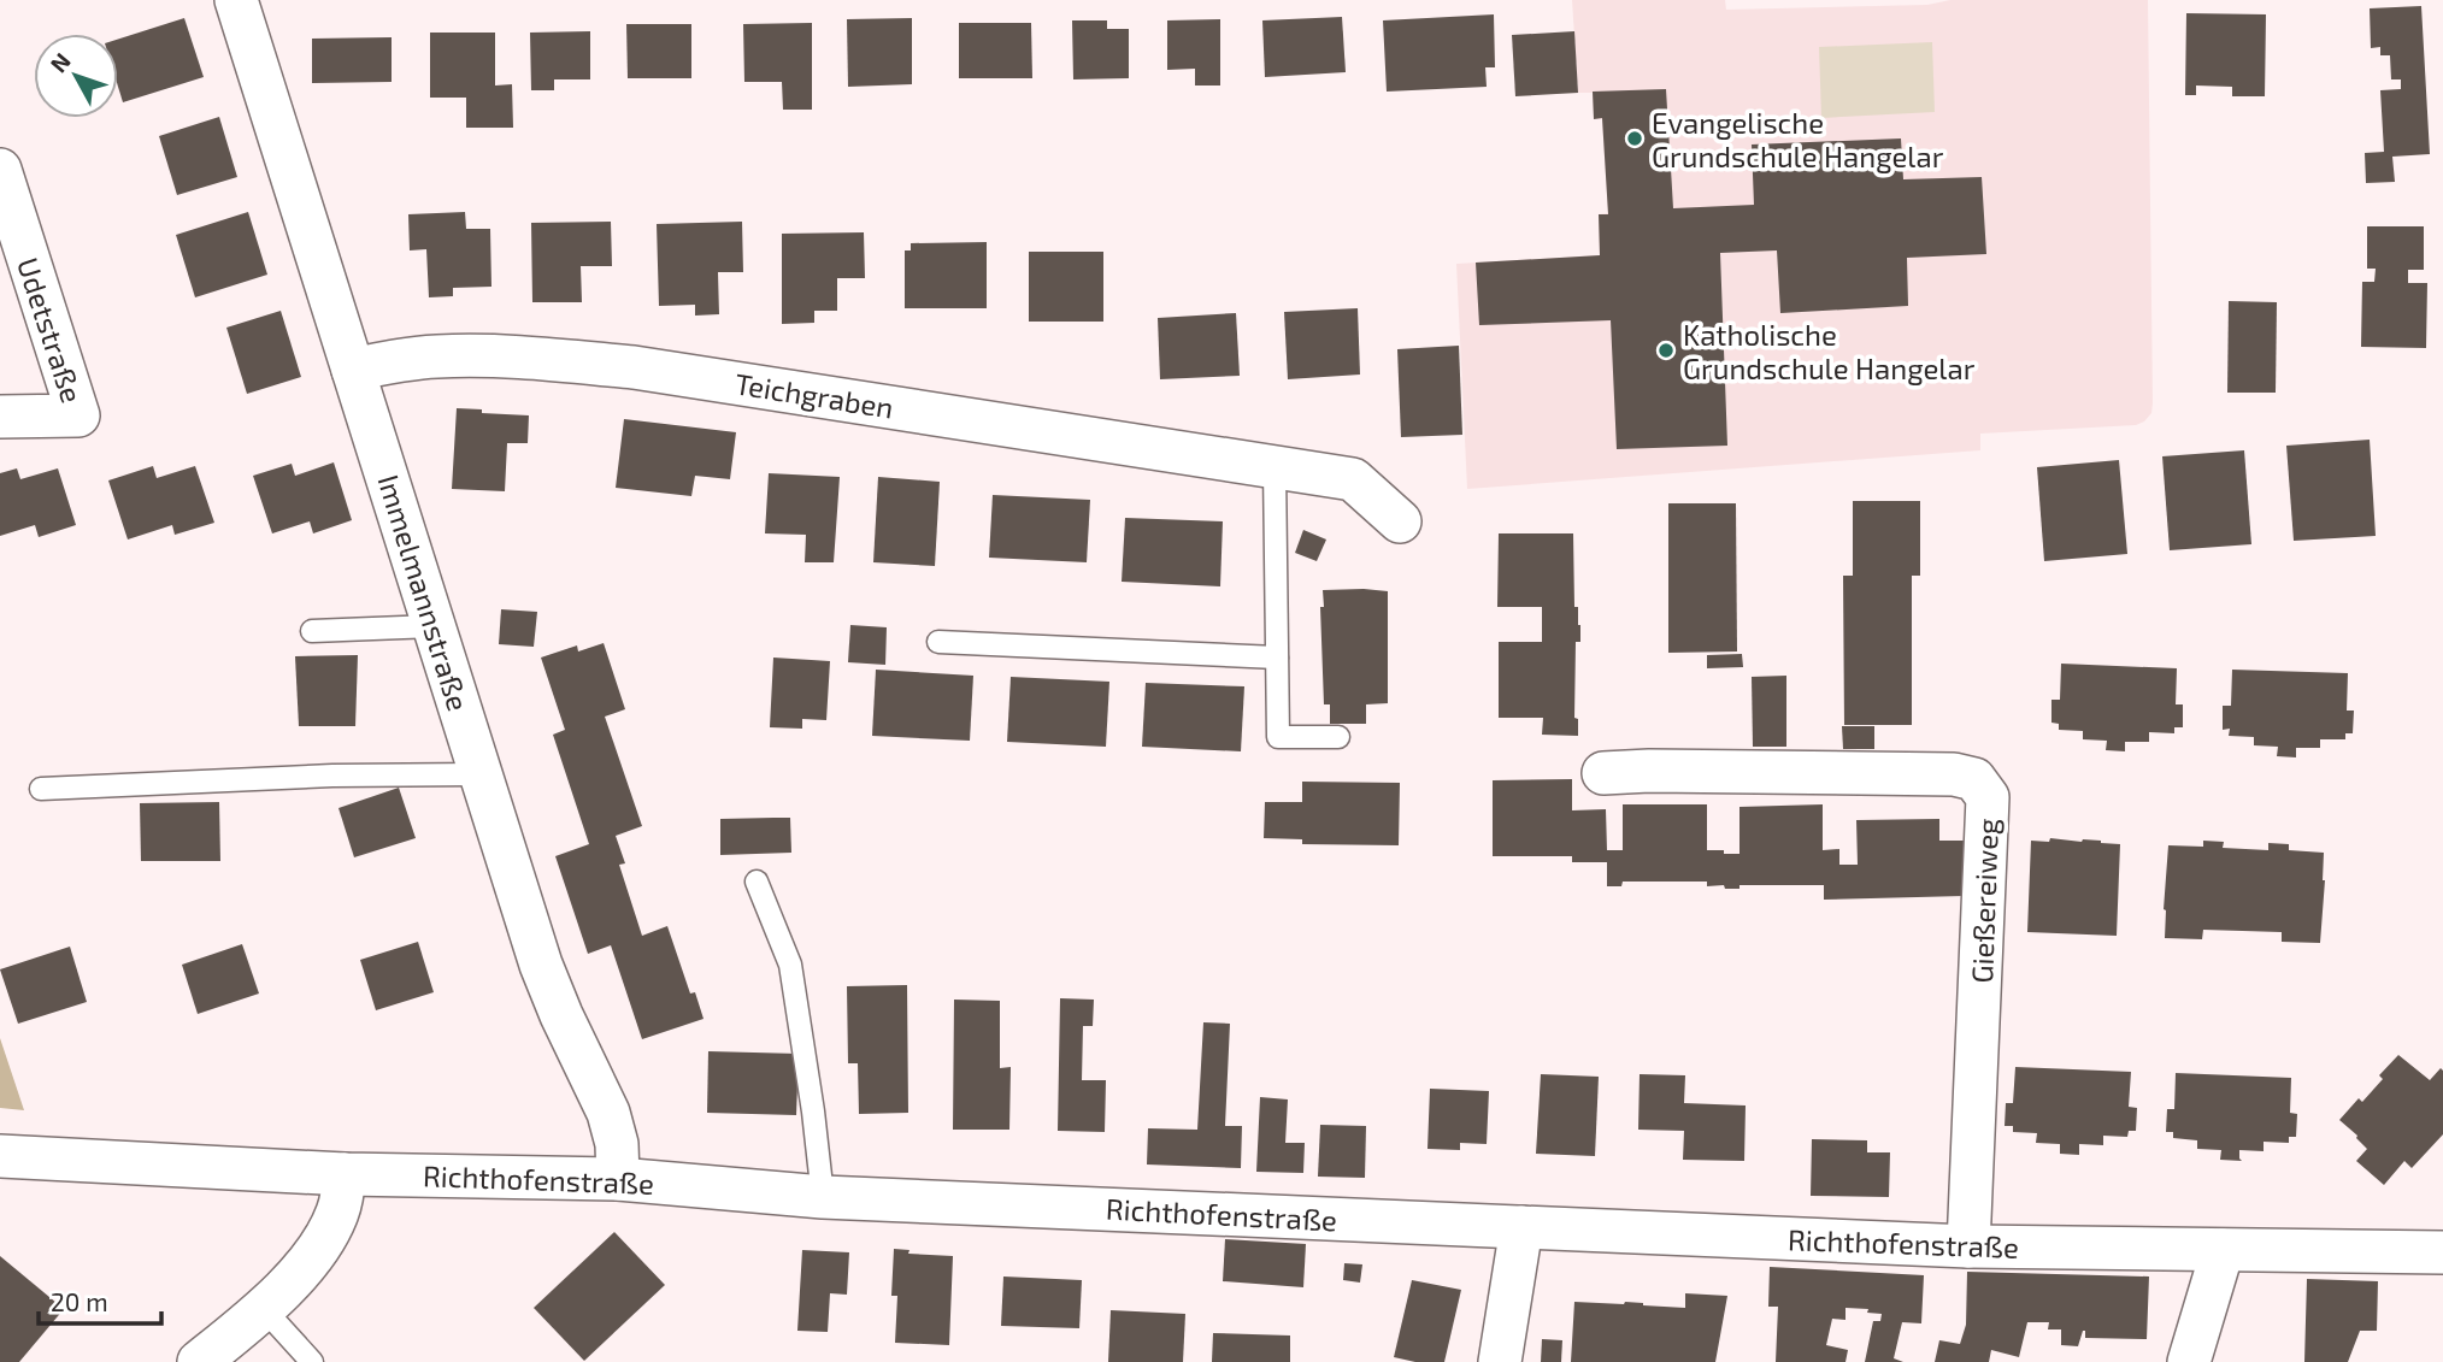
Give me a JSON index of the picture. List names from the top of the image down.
{
  "streets": {
    "street": [
      "Udetstraße",
      "Teichgraben",
      "Immelmannstraße",
      "Gießereiweg",
      "Richthofenstraße"
    ]
  },
  "crossings": [
    ["Teichgraben", "Immelmannstraße"],
    ["Immelmannstraße", "Richthofenstraße"],
    ["Gießereiweg", "Richthofenstraße"]
  ],
  "places": ["Evangelische Grundschule Hangelar", "Katholische Grundschule Hangelar"],
  "scale_bar": "20 m",
  "north": "top left"
}
